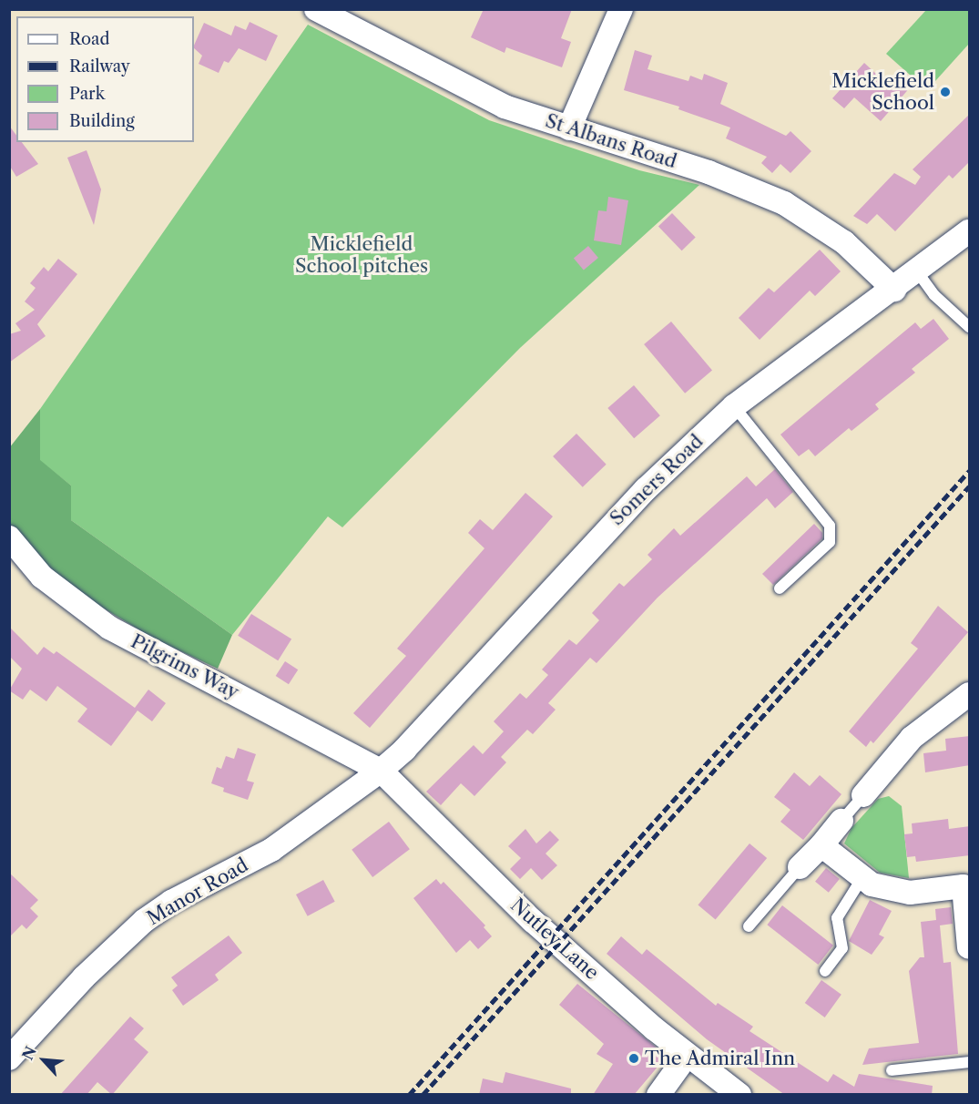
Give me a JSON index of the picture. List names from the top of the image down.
{
  "streets": {
    "street": [
      "St Albans Road",
      "Somers Road",
      "Pilgrims Way",
      "Manor Road",
      "Nutley Lane"
    ]
  },
  "crossings": [
    ["St Albans Road", "Somers Road"],
    ["Somers Road", "Pilgrims Way"],
    ["Somers Road", "Manor Road"],
    ["Somers Road", "Nutley Lane"],
    ["Pilgrims Way", "Manor Road"],
    ["Pilgrims Way", "Nutley Lane"],
    ["Manor Road", "Nutley Lane"]
  ],
  "parks": ["Micklefield School pitches"],
  "places": ["Micklefield School", "The Admiral Inn"],
  "legend": [
    "Road",
    "Railway",
    "Park",
    "Building"
  ],
  "north": "top left"
}
